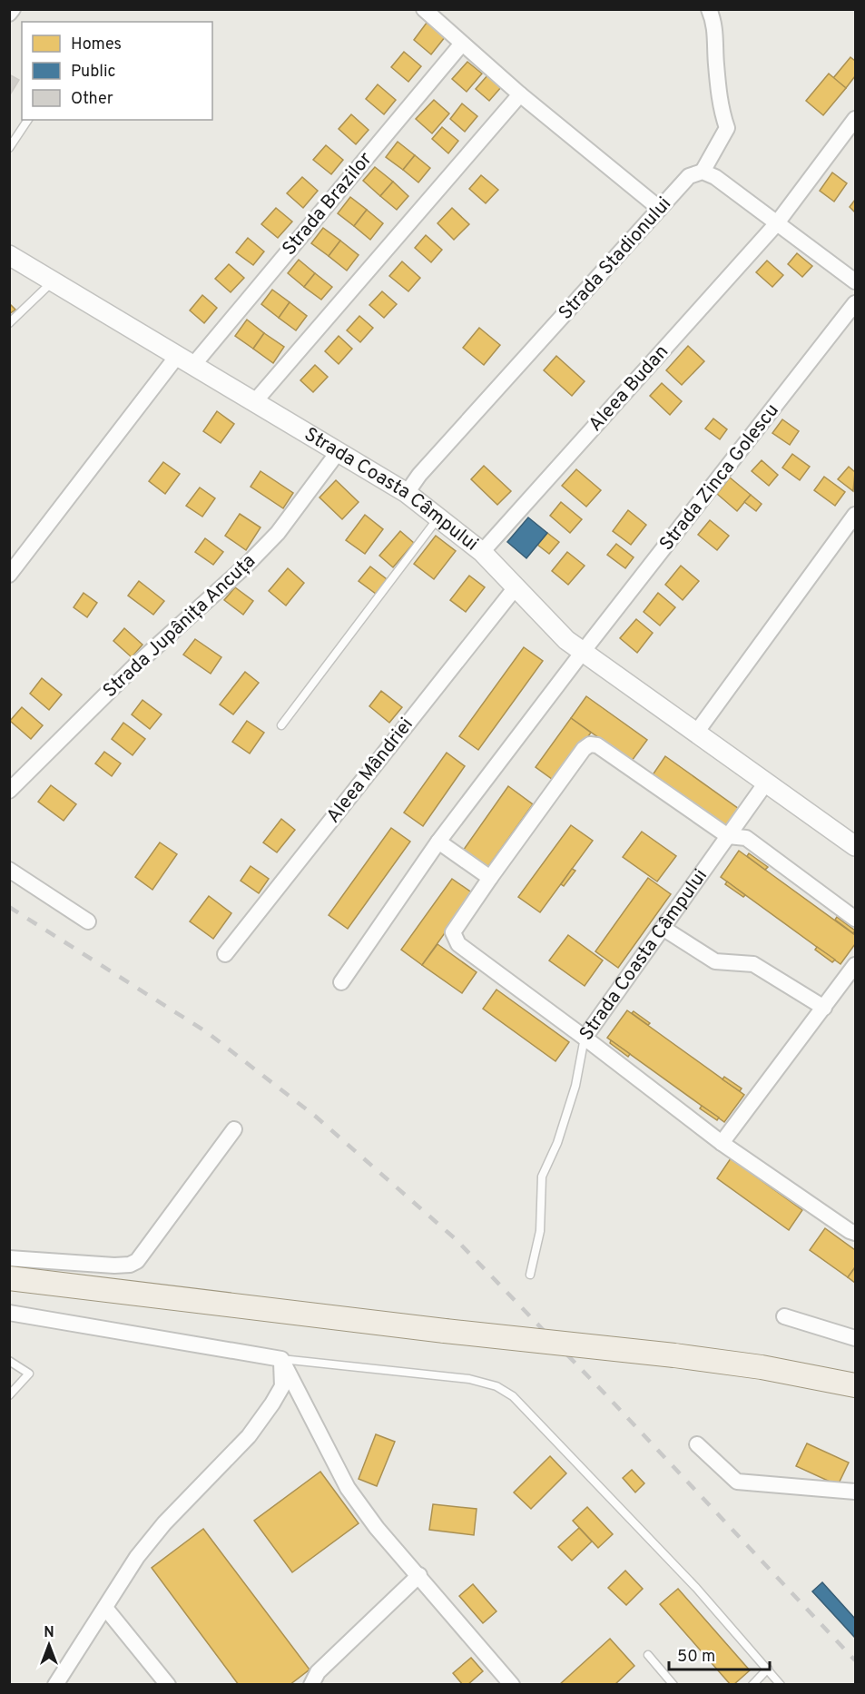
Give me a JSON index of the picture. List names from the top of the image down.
{
  "streets": {
    "street": [
      "Strada Brazilor",
      "Strada Stadionului",
      "Aleea Budan",
      "Strada Zinca Golescu",
      "Strada Coasta Câmpului",
      "Strada Jupânița Ancuța",
      "Aleea Mândriei"
    ]
  },
  "crossings": [
    ["Strada Brazilor", "Strada Coasta Câmpului"],
    ["Strada Stadionului", "Strada Coasta Câmpului"],
    ["Aleea Budan", "Strada Coasta Câmpului"],
    ["Strada Zinca Golescu", "Strada Coasta Câmpului"],
    ["Strada Coasta Câmpului", "Strada Jupânița Ancuța"],
    ["Strada Coasta Câmpului", "Aleea Mândriei"]
  ],
  "legend": ["Homes", "Public", "Other"],
  "scale_bar": "50 m",
  "north": "top"
}
